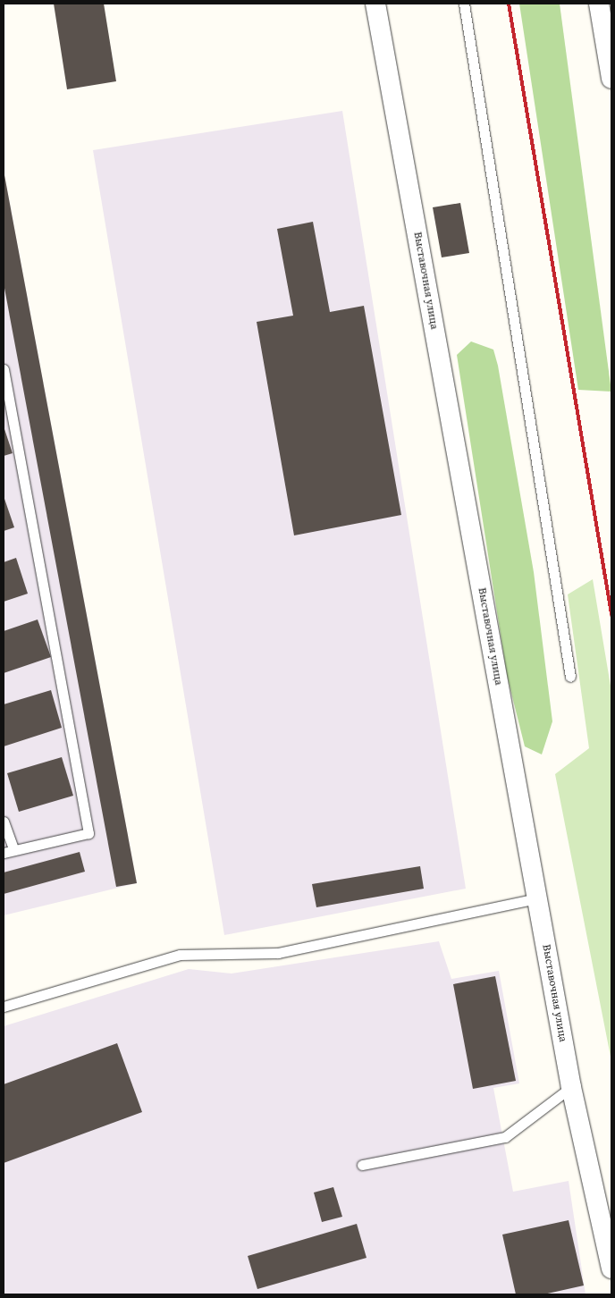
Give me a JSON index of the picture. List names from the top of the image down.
{
  "streets": {
    "street": ["Выставочная улица"]
  }
}
